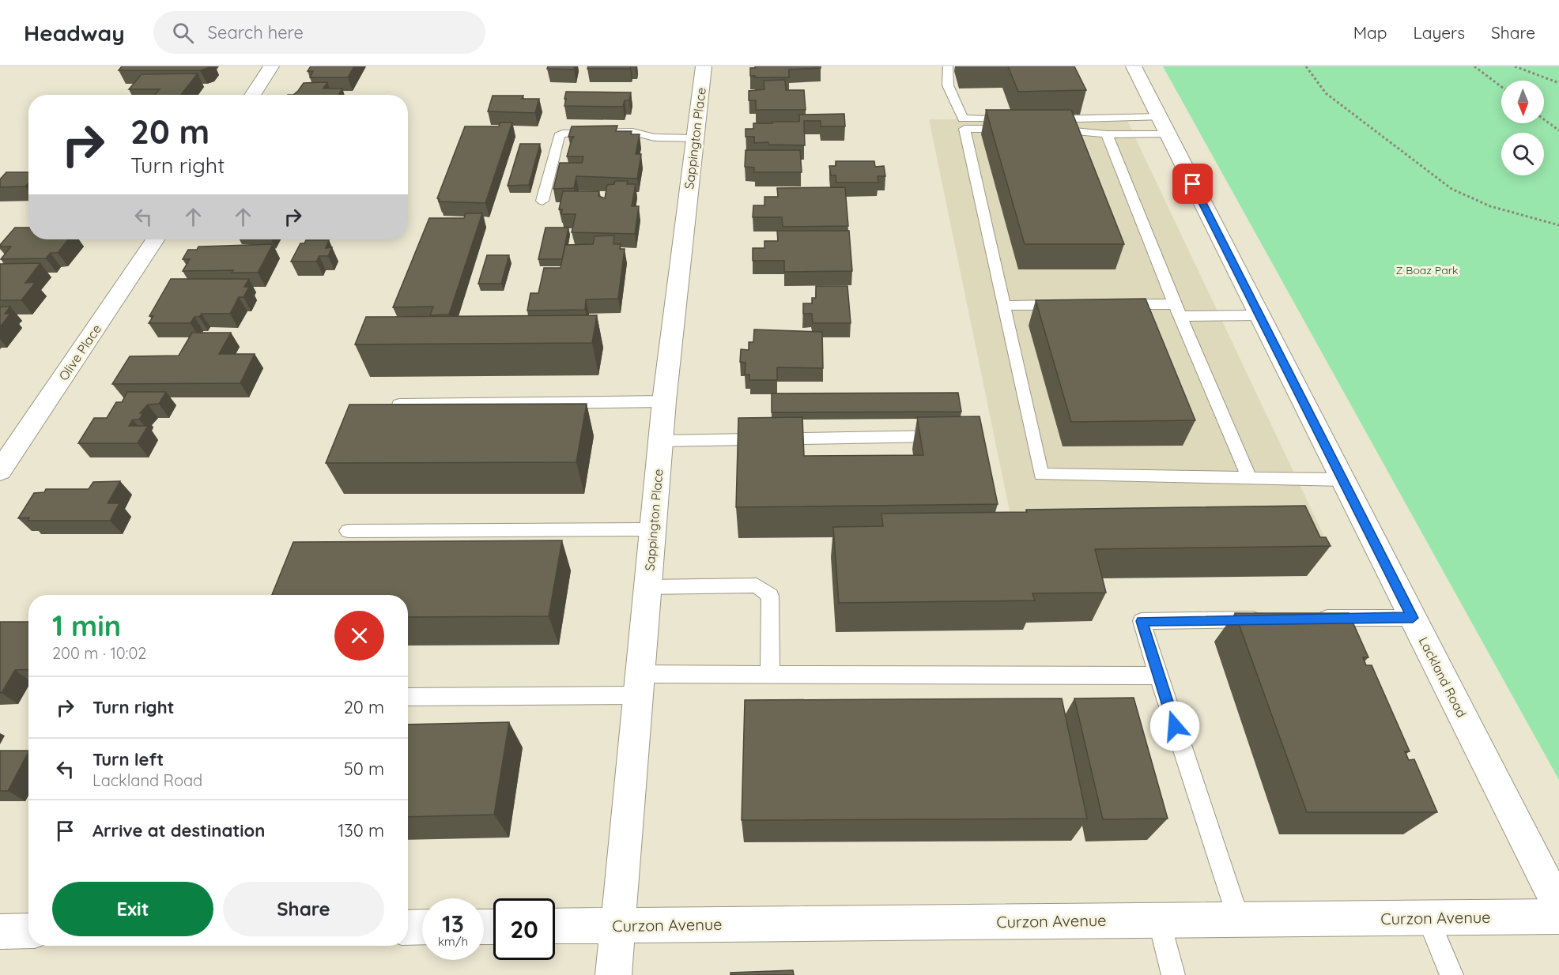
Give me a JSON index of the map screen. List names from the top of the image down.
{
  "streets": {
    "street": [
      "Sappington Place",
      "Olive Place",
      "Lackland Road",
      "Curzon Avenue"
    ]
  },
  "crossings": [
    ["Sappington Place", "Curzon Avenue"]
  ],
  "parks": ["Z Boaz Park"],
  "north": "bottom",
  "page": {
    "header": "Headway",
    "search": "Search here",
    "nav": ["Map", "Layers", "Share"],
    "turn": ["20 m", "Turn right"],
    "heading": ["1 min", "200 m · 10:02"],
    "list": [
      {
        "name": "Turn right",
        "value": "20 m"
      },
      {
        "name": "Turn left",
        "note": "Lackland Road",
        "value": "50 m"
      },
      {
        "name": "Arrive at destination",
        "value": "130 m"
      }
    ],
    "buttons": ["Exit", "Share"],
    "speed": "13 km/h",
    "limit": "20"
  }
}
